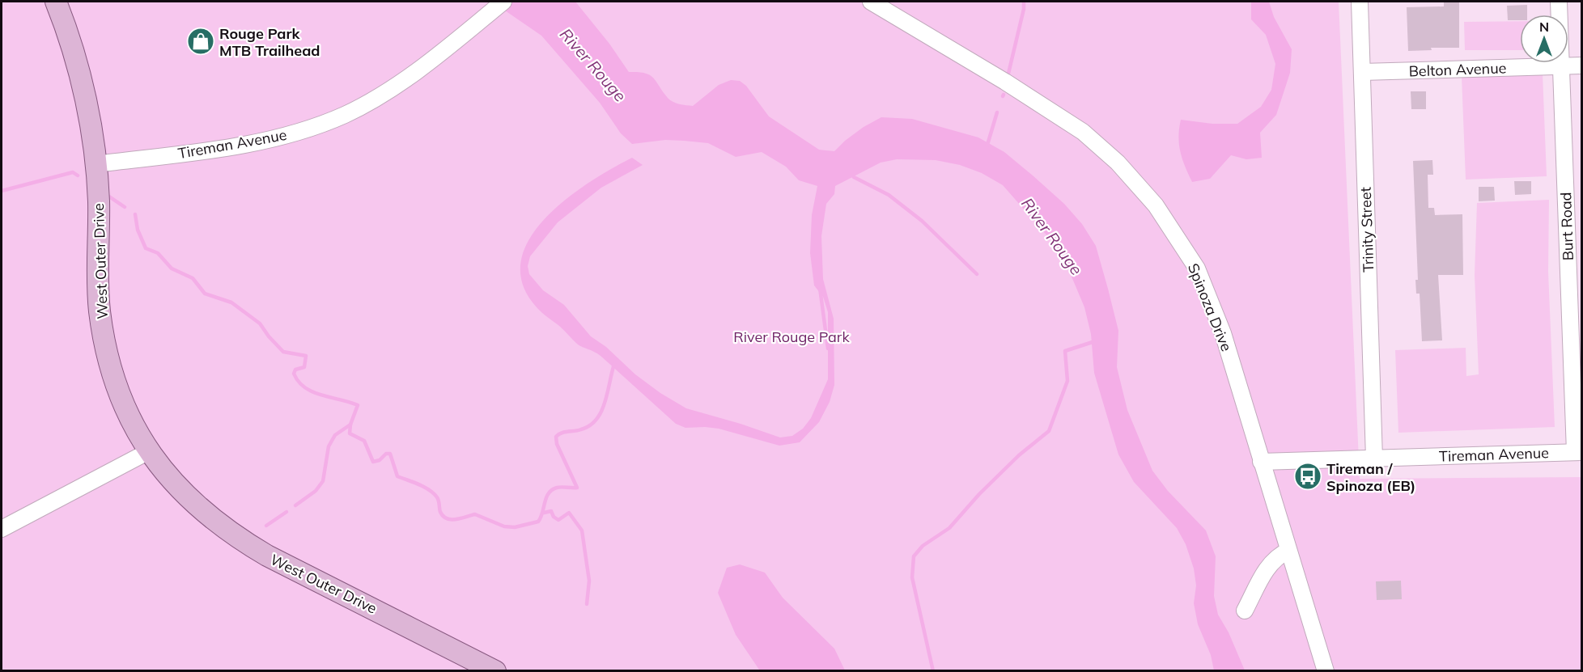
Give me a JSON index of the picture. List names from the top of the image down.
{
  "streets": {
    "main road": ["West Outer Drive"],
    "street": [
      "Belton Avenue",
      "Tireman Avenue",
      "Burt Road",
      "Trinity Street",
      "Spinoza Drive"
    ]
  },
  "crossings": [
    ["Belton Avenue", "Burt Road"],
    ["Belton Avenue", "Trinity Street"],
    ["Tireman Avenue", "Burt Road"],
    ["Tireman Avenue", "Trinity Street"],
    ["Tireman Avenue", "West Outer Drive"],
    ["Tireman Avenue", "Spinoza Drive"]
  ],
  "water": ["River Rouge"],
  "parks": ["River Rouge Park"],
  "places": {
    "shop": ["Rouge Park MTB Trailhead"],
    "bus stop": ["Tireman / Spinoza (EB)"]
  },
  "north": "top"
}
